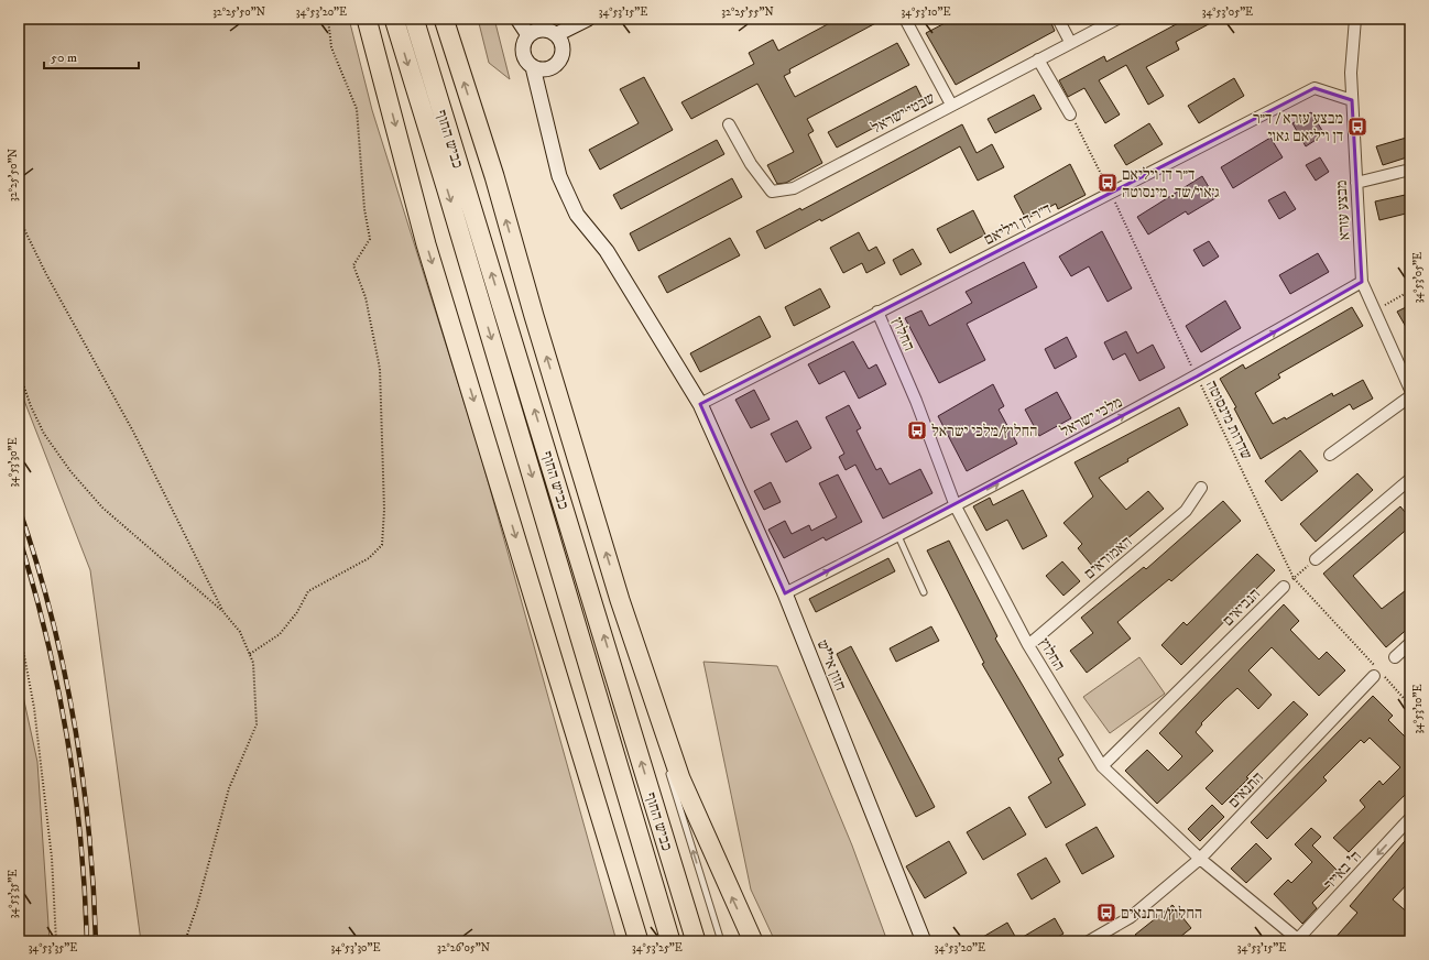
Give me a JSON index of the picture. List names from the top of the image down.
{
  "streets": {
    "highway": ["כביש החוף"],
    "street": [
      "שבטי ישראל",
      "מבצע עזרא",
      "ד״ר דן ויליאם",
      "החלוץ",
      "מלכי ישראל",
      "האמוראים",
      "הנביאים",
      "חזון אי\"ש",
      "התנאים",
      "ה' באייר"
    ],
    "path": ["שדרות מינסוטה"]
  },
  "crossings": [
    ["מבצע עזרא", "ד״ר דן ויליאם"],
    ["מבצע עזרא", "מלכי ישראל"],
    ["ד״ר דן ויליאם", "החלוץ"],
    ["ד״ר דן ויליאם", "שדרות מינסוטה"],
    ["ד״ר דן ויליאם", "חזון אי\"ש"],
    ["החלוץ", "מלכי ישראל"],
    ["החלוץ", "האמוראים"],
    ["החלוץ", "הנביאים"],
    ["החלוץ", "התנאים"],
    ["החלוץ", "ה' באייר"],
    ["מלכי ישראל", "שדרות מינסוטה"],
    ["מלכי ישראל", "חזון אי\"ש"],
    ["שדרות מינסוטה", "הנביאים"]
  ],
  "one_way": ["מלכי ישראל", "ה' באייר"],
  "places": {
    "bus stop": [
      "מבצע עזרא / ד״ר דן ויליאם גאוי",
      "ד״ר דן ויליאם ג׳אוי/שד. מינסוטה",
      "החלוץ/מלכי ישראל",
      "החלוץ/התנאים"
    ]
  },
  "scale_bar": "50 m",
  "coordinates": [
    "32°25'50\"N",
    "34°53'20\"E",
    "34°53'15\"E",
    "32°25'55\"N",
    "34°53'10\"E",
    "34°53'05\"E",
    "34°53'30\"E",
    "34°53'35\"E",
    "32°26'05\"N",
    "34°53'25\"E"
  ]
}
